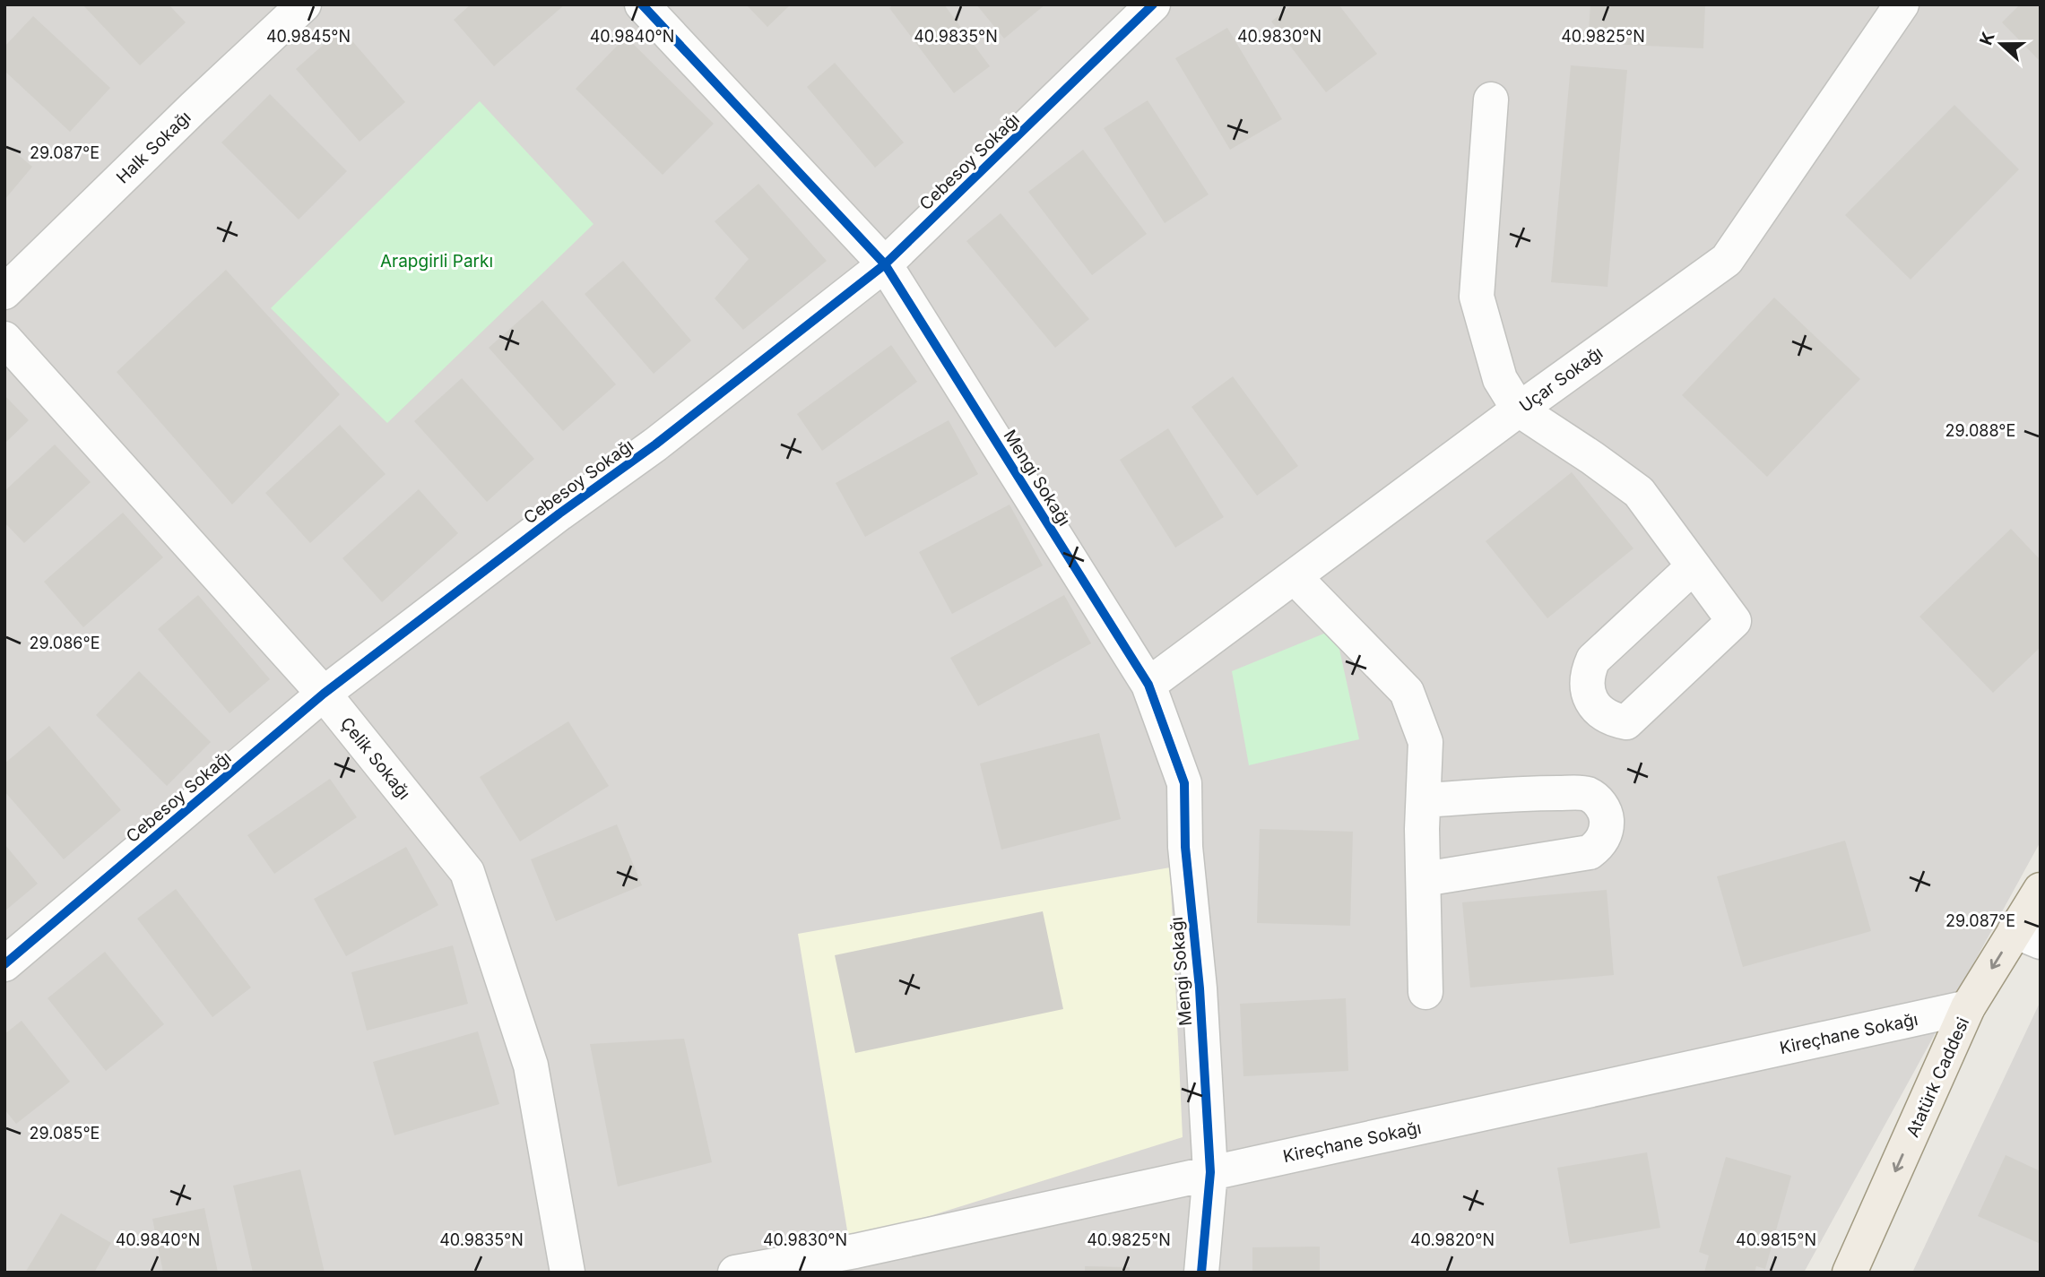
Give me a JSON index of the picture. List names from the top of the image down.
{
  "streets": {
    "main road": ["Atatürk Caddesi"],
    "street": [
      "Halk Sokağı",
      "Cebesoy Sokağı",
      "Uçar Sokağı",
      "Mengi Sokağı",
      "Çelik Sokağı",
      "Kireçhane Sokağı"
    ]
  },
  "crossings": [
    ["Cebesoy Sokağı", "Mengi Sokağı"],
    ["Cebesoy Sokağı", "Çelik Sokağı"],
    ["Uçar Sokağı", "Mengi Sokağı"],
    ["Mengi Sokağı", "Kireçhane Sokağı"],
    ["Kireçhane Sokağı", "Atatürk Caddesi"]
  ],
  "one_way": ["Atatürk Caddesi"],
  "parks": ["Arapgirli Parkı"],
  "north": "left",
  "coordinates": [
    "40.9830°N",
    "40.9845°N",
    "40.9840°N",
    "40.9835°N",
    "40.9825°N",
    "29.087°E",
    "29.088°E",
    "29.086°E",
    "29.085°E",
    "40.9820°N",
    "40.9815°N"
  ]
}
